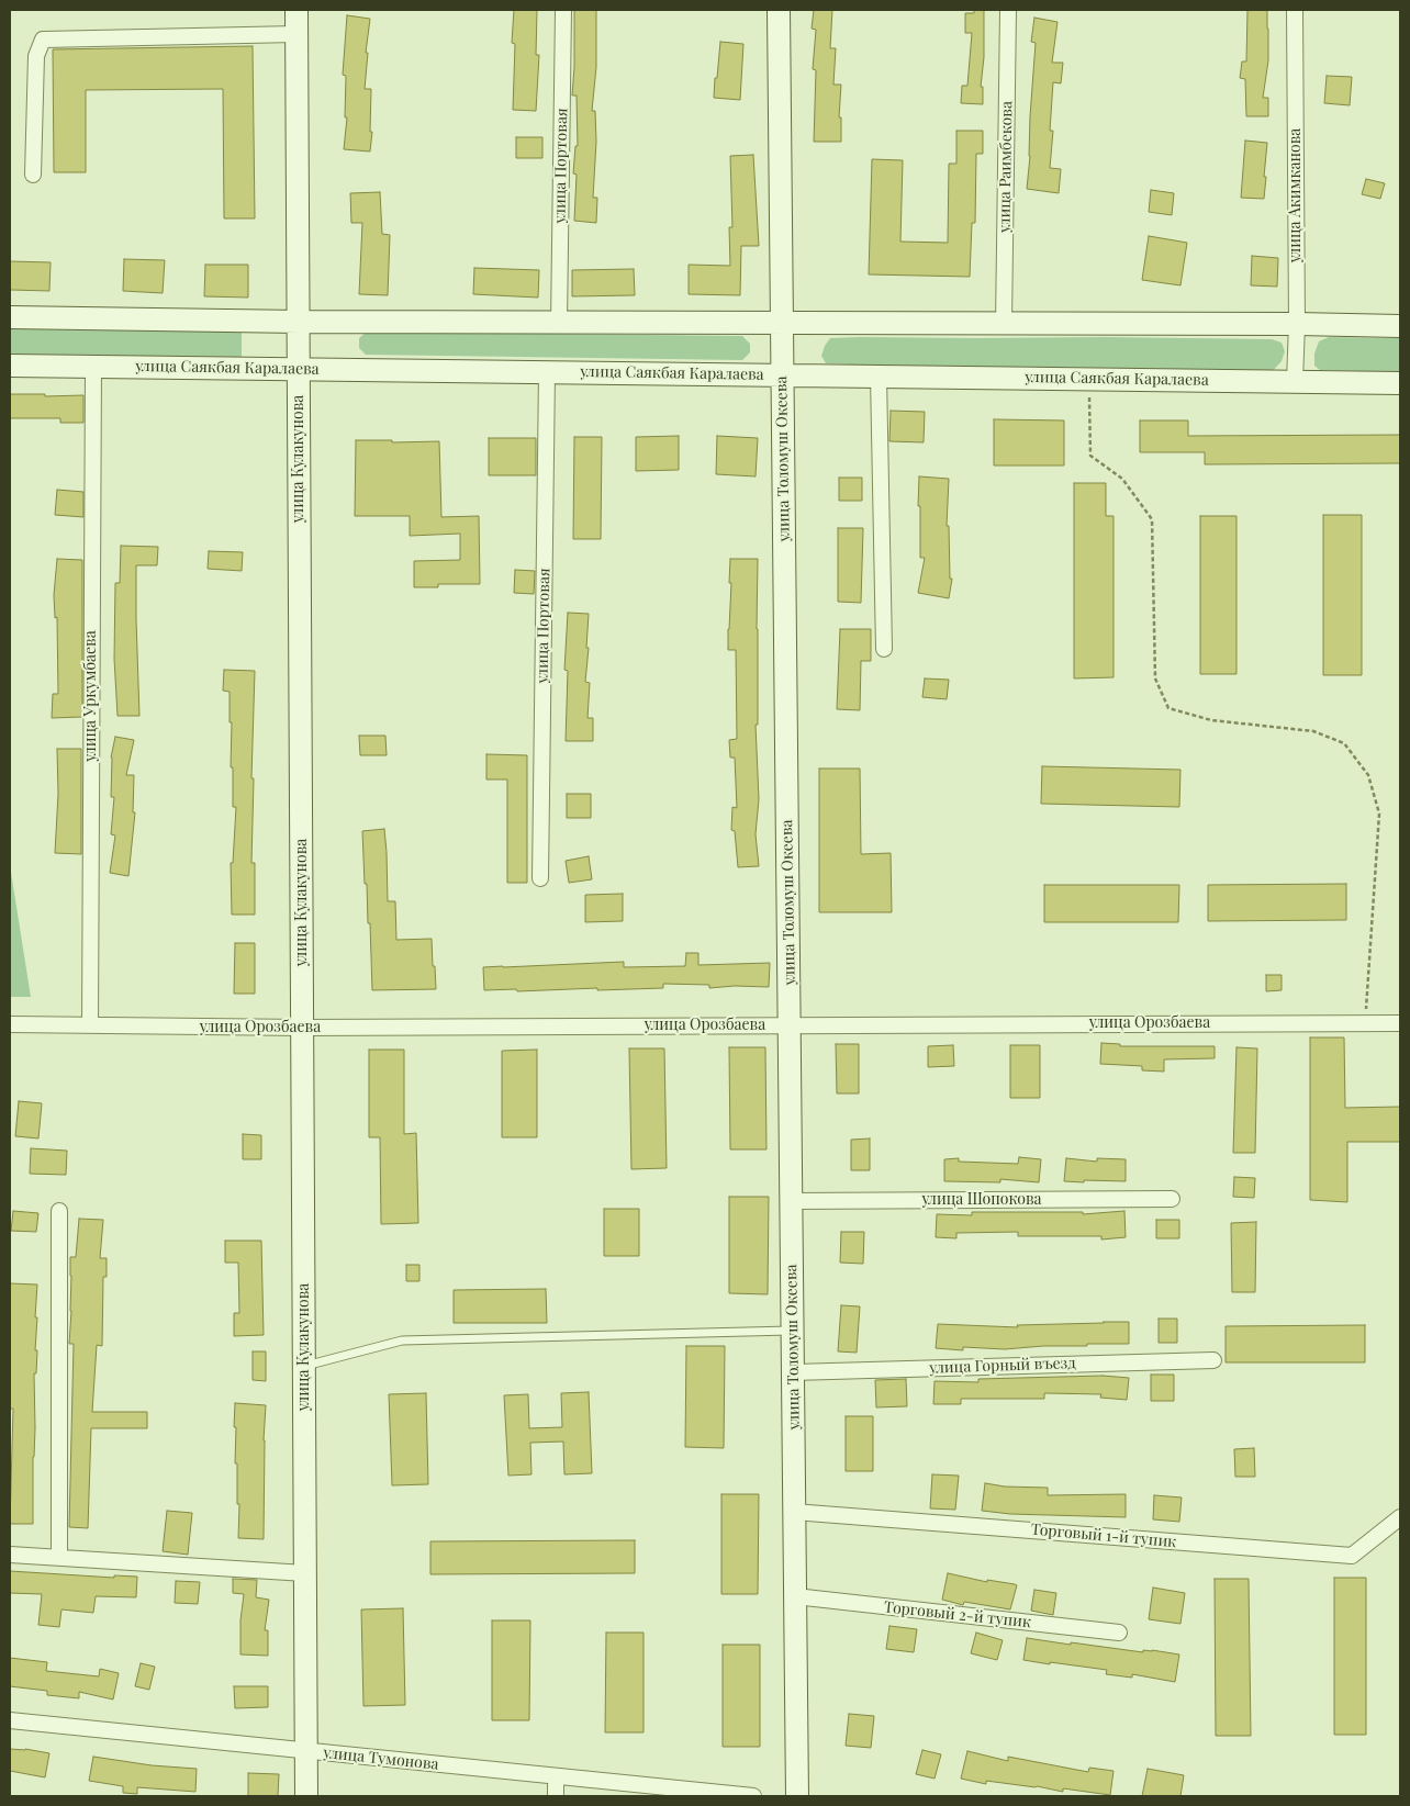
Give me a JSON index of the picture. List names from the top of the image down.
{
  "streets": {
    "street": [
      "улица Портовая",
      "улица Раимбекова",
      "улица Акимканова",
      "улица Саякбая Каралаева",
      "улица Кулакунова",
      "улица Толомуш Океева",
      "улица Уркумбаева",
      "улица Орозбаева",
      "улица Шопокова",
      "улица Горный въезд",
      "Торговый 1-й тупик",
      "Торговый 2-й тупик",
      "улица Тумонова"
    ]
  },
  "crossings": [
    ["улица Портовая", "улица Саякбая Каралаева"],
    ["улица Акимканова", "улица Саякбая Каралаева"],
    ["улица Саякбая Каралаева", "улица Кулакунова"],
    ["улица Саякбая Каралаева", "улица Толомуш Океева"],
    ["улица Саякбая Каралаева", "улица Уркумбаева"],
    ["улица Кулакунова", "улица Орозбаева"],
    ["улица Кулакунова", "улица Тумонова"],
    ["улица Толомуш Океева", "улица Орозбаева"],
    ["улица Толомуш Океева", "улица Шопокова"],
    ["улица Толомуш Океева", "улица Горный въезд"],
    ["улица Толомуш Океева", "Торговый 1-й тупик"],
    ["улица Толомуш Океева", "Торговый 2-й тупик"],
    ["улица Уркумбаева", "улица Орозбаева"]
  ]
}
